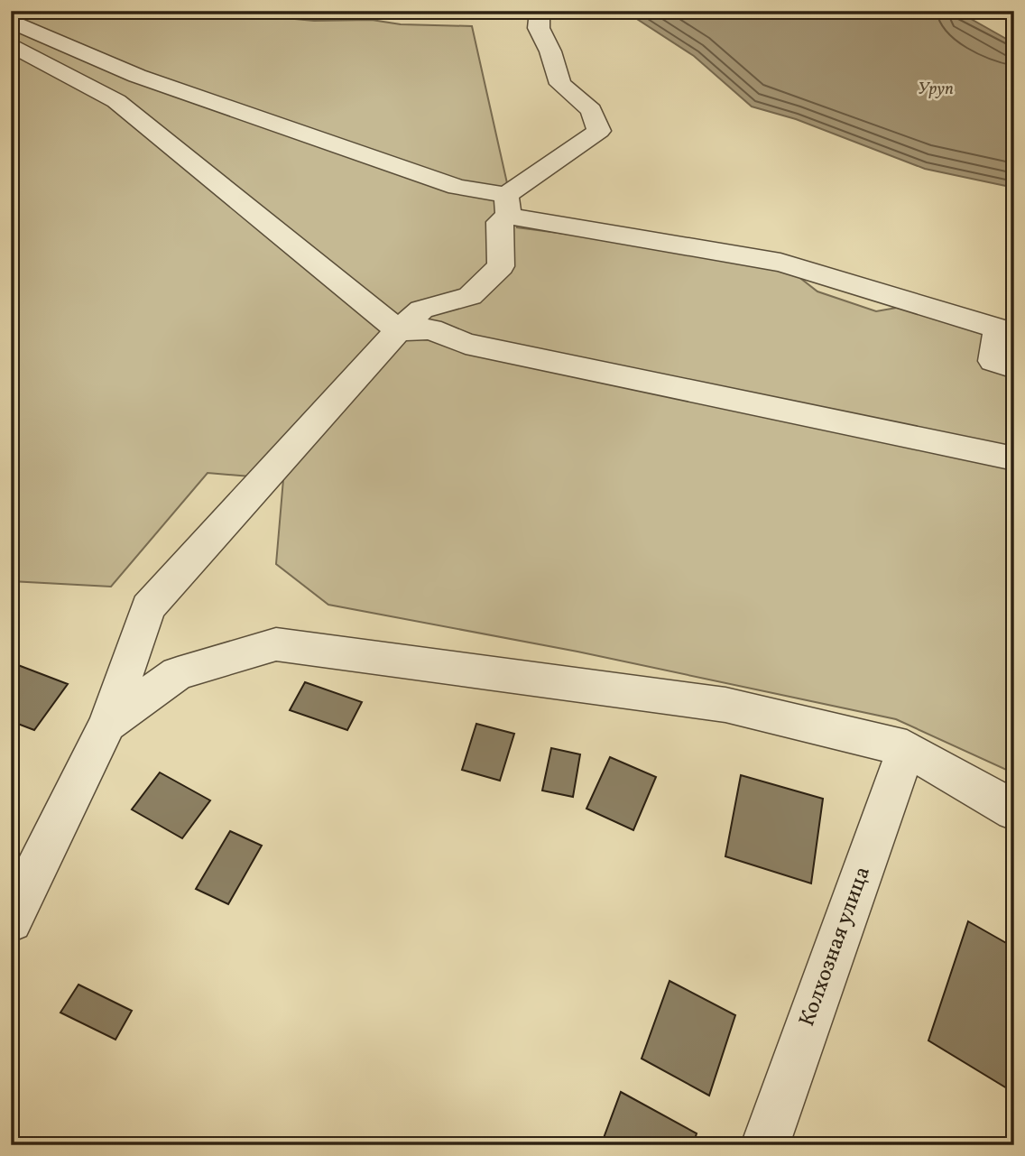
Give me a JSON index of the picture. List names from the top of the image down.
{
  "streets": {
    "street": ["Колхозная улица"]
  },
  "water": ["Уруп"]
}
